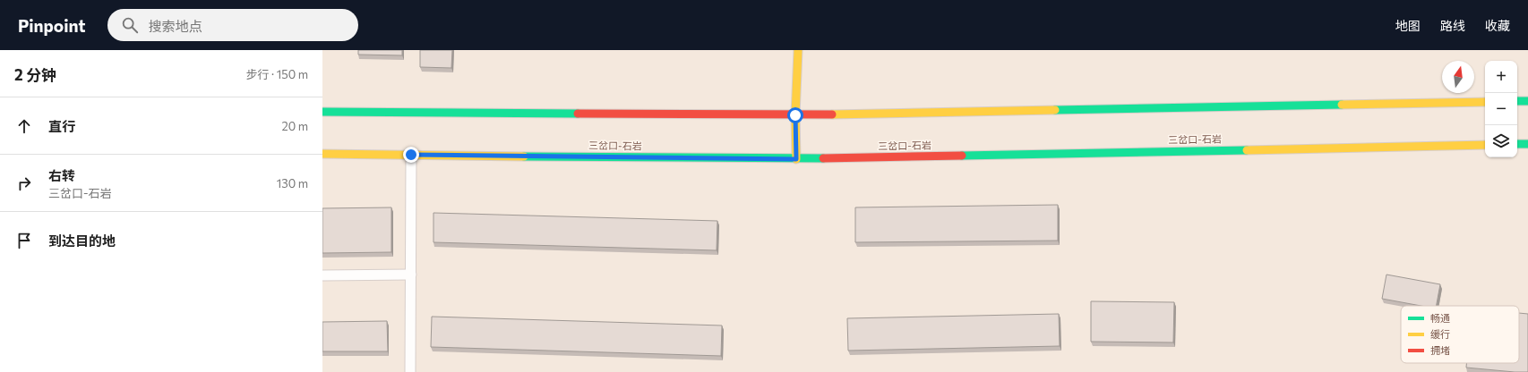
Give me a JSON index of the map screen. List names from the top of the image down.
{
  "streets": {
    "main road": ["三岔口-石岩"]
  },
  "legend": ["畅通", "缓行", "拥堵"],
  "north": "top",
  "page": {
    "header": "Pinpoint",
    "search": "搜索地点",
    "nav": ["地图", "路线", "收藏"],
    "heading": ["2 分钟", "步行 · 150 m"],
    "map_buttons": ["+", "−"],
    "list": [
      ["直行", "20 m"],
      ["右转", "三岔口-石岩", "130 m"],
      "到达目的地"
    ]
  }
}
